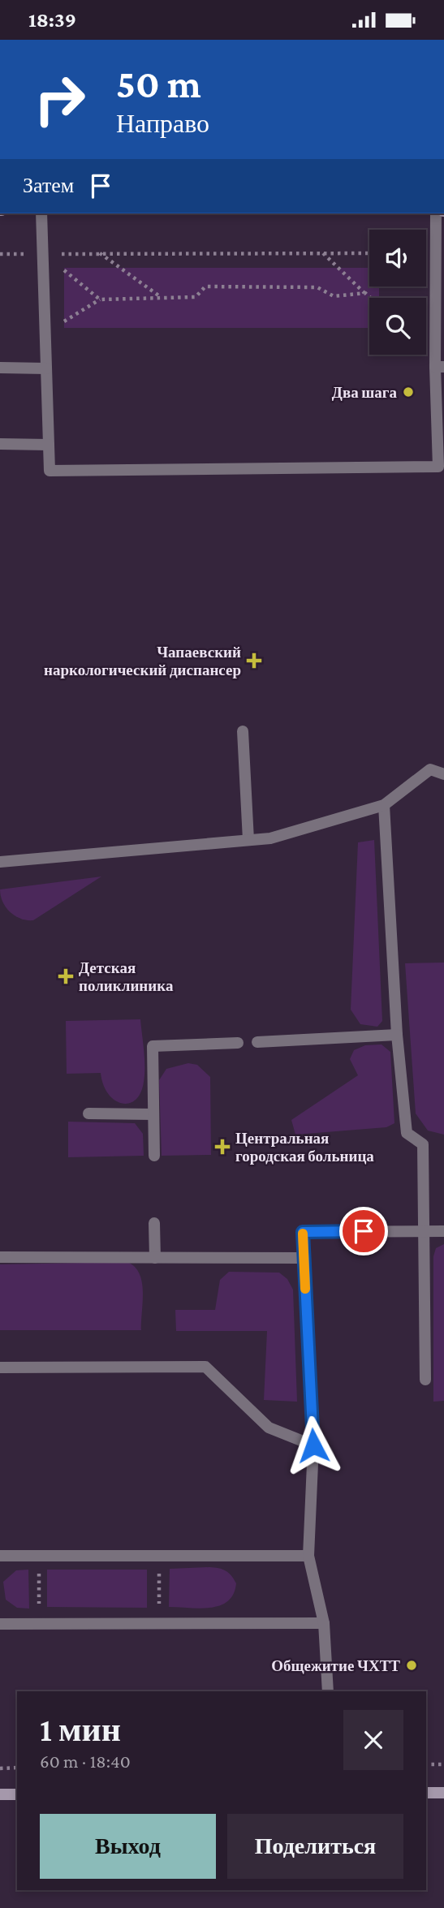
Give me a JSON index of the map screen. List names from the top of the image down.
{
  "places": {
    "other": ["Два шага", "Общежитие ЧХТТ"],
    "health": ["Чапаевский наркологический диспансер", "Детская поликлиника", "Центральная городская больница"]
  },
  "page": {
    "status": "18:39",
    "turn": ["50 m", "Направо"],
    "then": "Затем",
    "heading": ["1 мин", "60 m · 18:40"],
    "buttons": ["Выход", "Поделиться"]
  }
}
